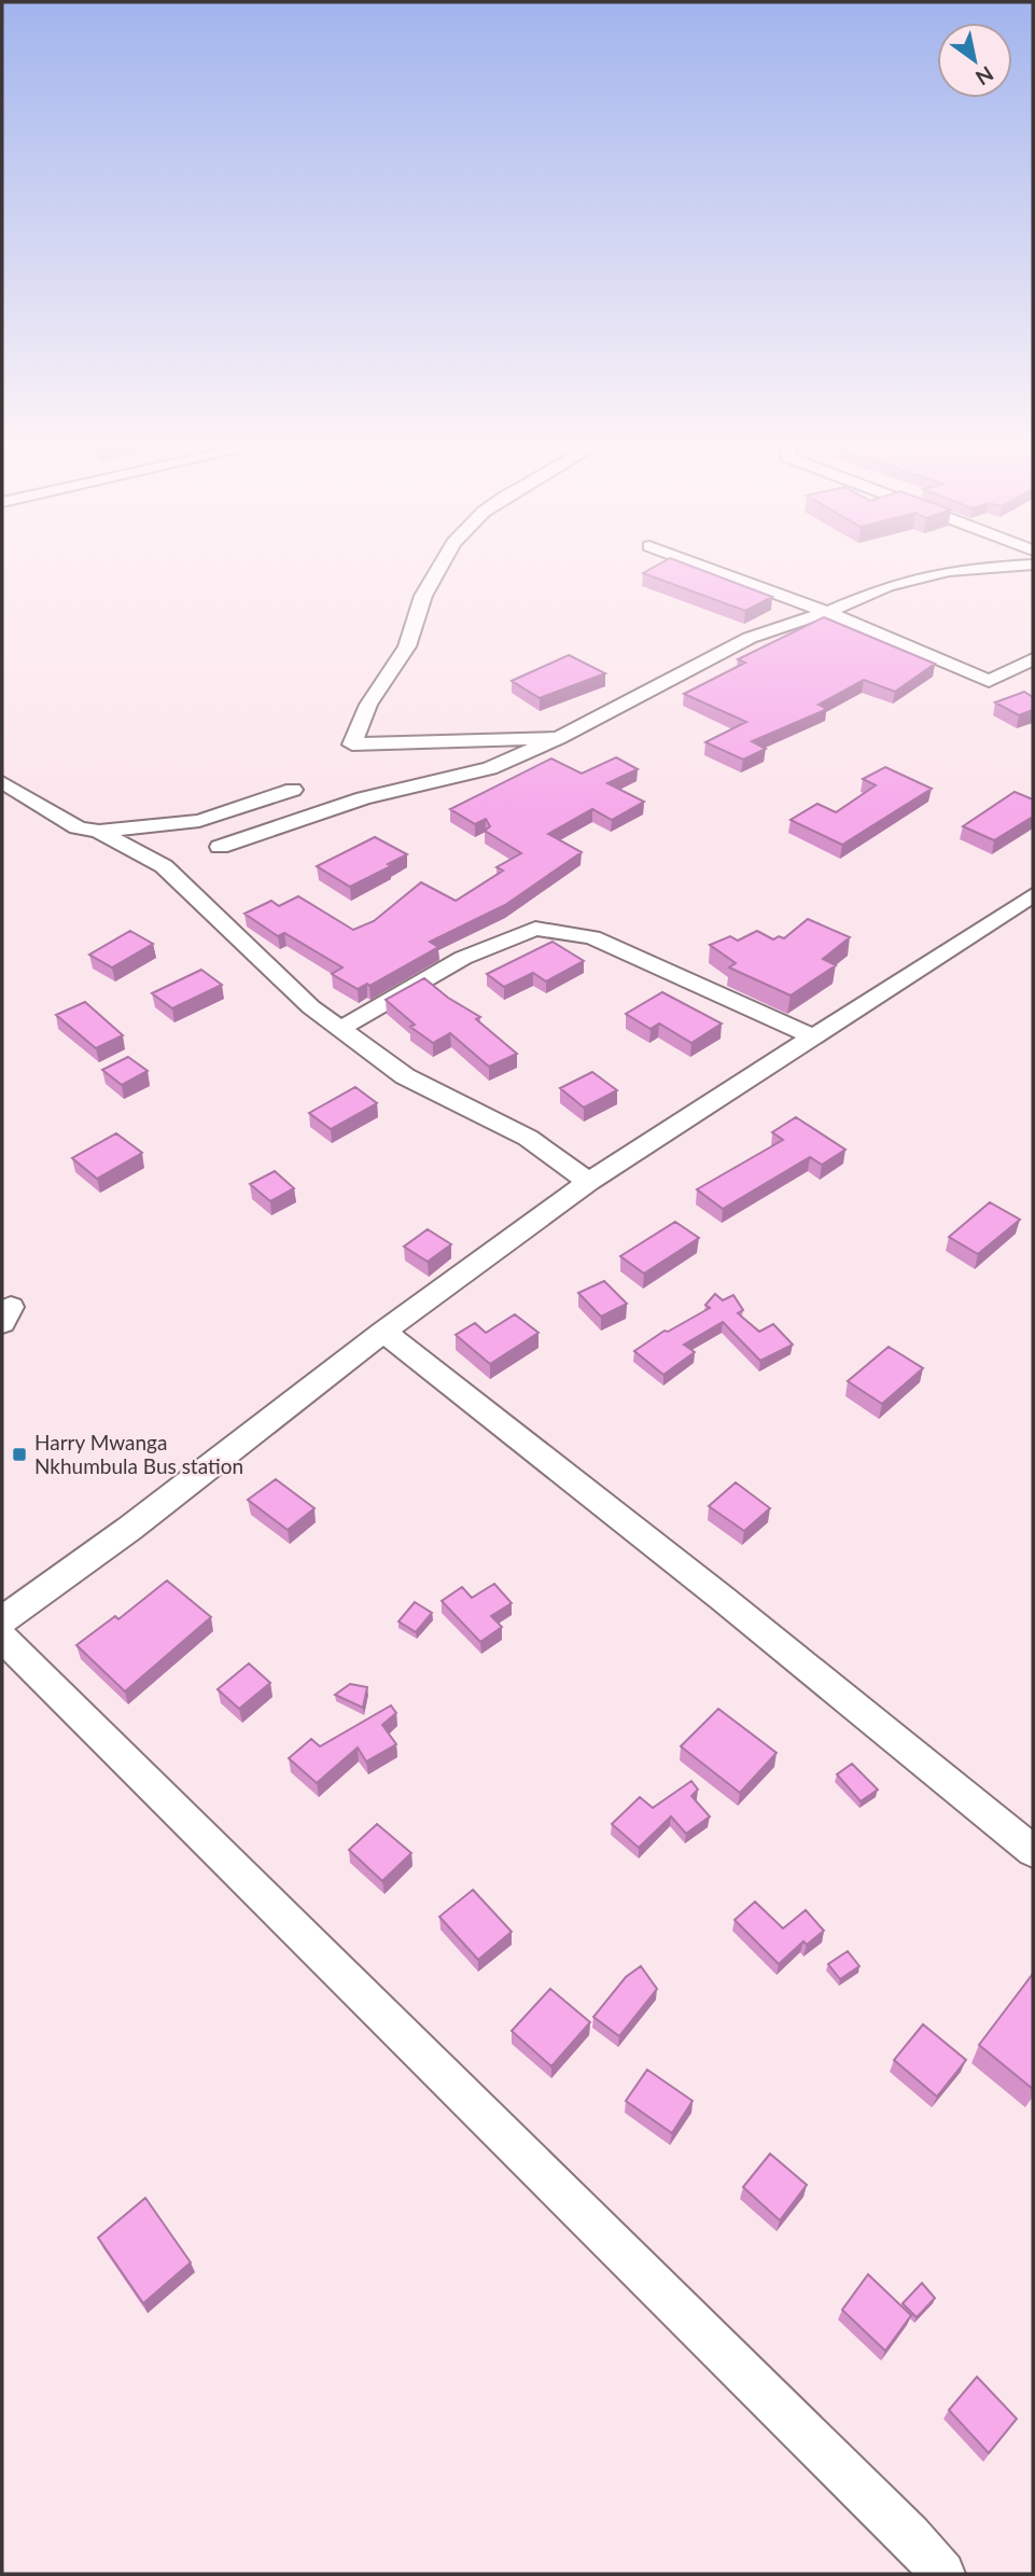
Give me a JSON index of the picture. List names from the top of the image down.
{
  "places": {
    "transit": ["Harry Mwanga Nkhumbula Bus station"]
  },
  "north": "bottom right"
}
